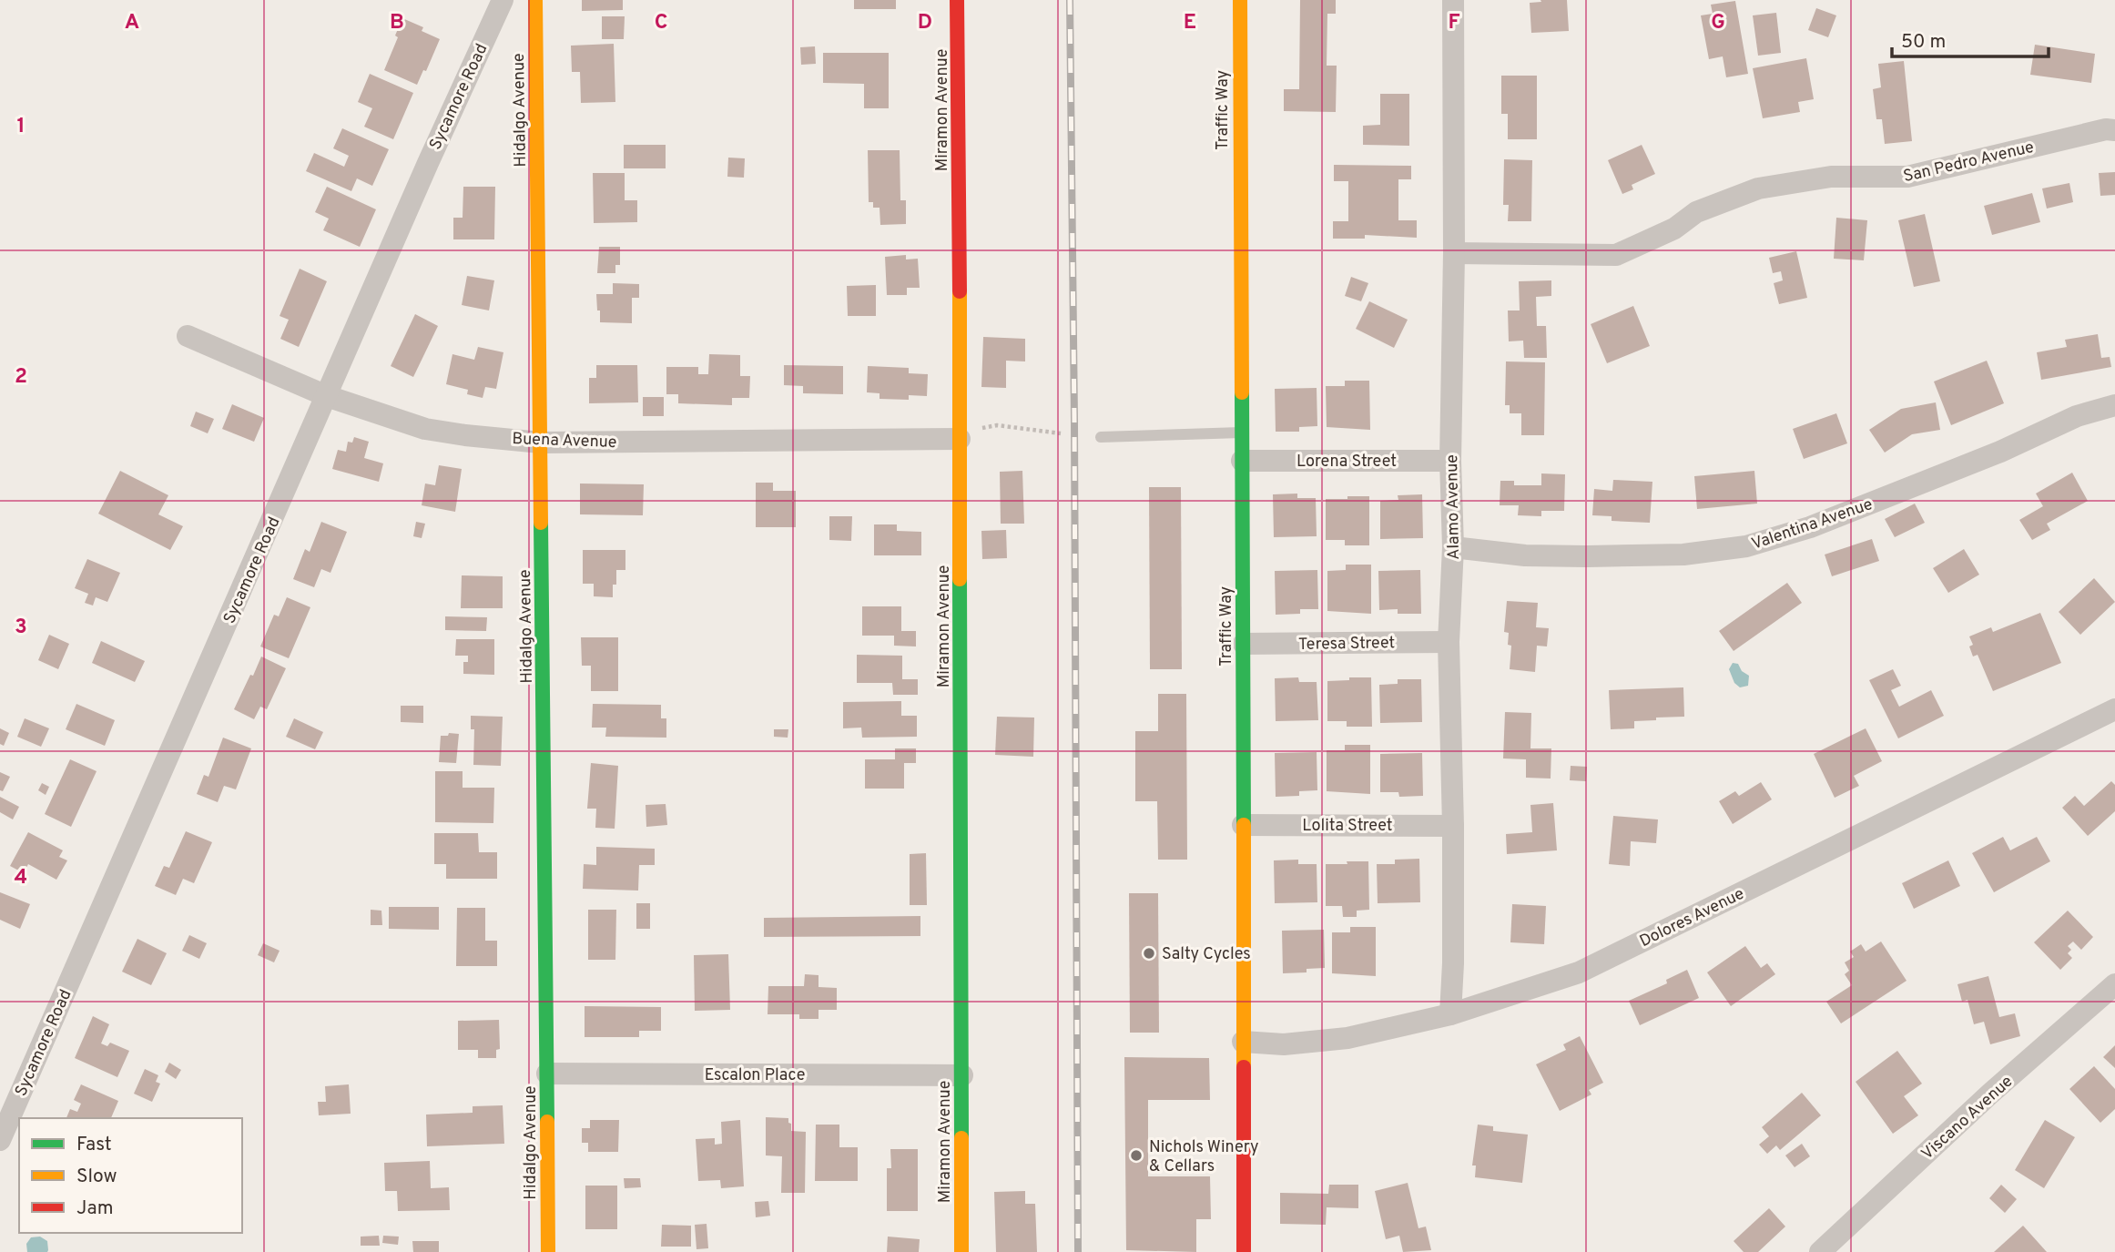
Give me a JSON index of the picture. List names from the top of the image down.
{
  "streets": {
    "street": [
      "Sycamore Road",
      "Hidalgo Avenue",
      "Miramon Avenue",
      "Traffic Way",
      "San Pedro Avenue",
      "Buena Avenue",
      "Lorena Street",
      "Alamo Avenue",
      "Valentina Avenue",
      "Teresa Street",
      "Lolita Street",
      "Dolores Avenue",
      "Escalon Place",
      "Viscano Avenue"
    ]
  },
  "crossings": [
    ["Sycamore Road", "Buena Avenue"],
    ["Hidalgo Avenue", "Buena Avenue"],
    ["Hidalgo Avenue", "Escalon Place"],
    ["Miramon Avenue", "Buena Avenue"],
    ["Miramon Avenue", "Escalon Place"],
    ["Traffic Way", "Lorena Street"],
    ["Traffic Way", "Teresa Street"],
    ["Traffic Way", "Lolita Street"],
    ["Traffic Way", "Dolores Avenue"],
    ["San Pedro Avenue", "Alamo Avenue"],
    ["Lorena Street", "Alamo Avenue"],
    ["Alamo Avenue", "Valentina Avenue"],
    ["Alamo Avenue", "Teresa Street"],
    ["Alamo Avenue", "Lolita Street"],
    ["Alamo Avenue", "Dolores Avenue"]
  ],
  "places": ["Salty Cycles", "Nichols Winery & Cellars"],
  "legend": ["Fast", "Slow", "Jam"],
  "scale_bar": "50 m",
  "grid": {
    "columns": [
      "A",
      "B",
      "C",
      "D",
      "E",
      "F",
      "G"
    ],
    "rows": [
      "1",
      "2",
      "3",
      "4"
    ]
  }
}
